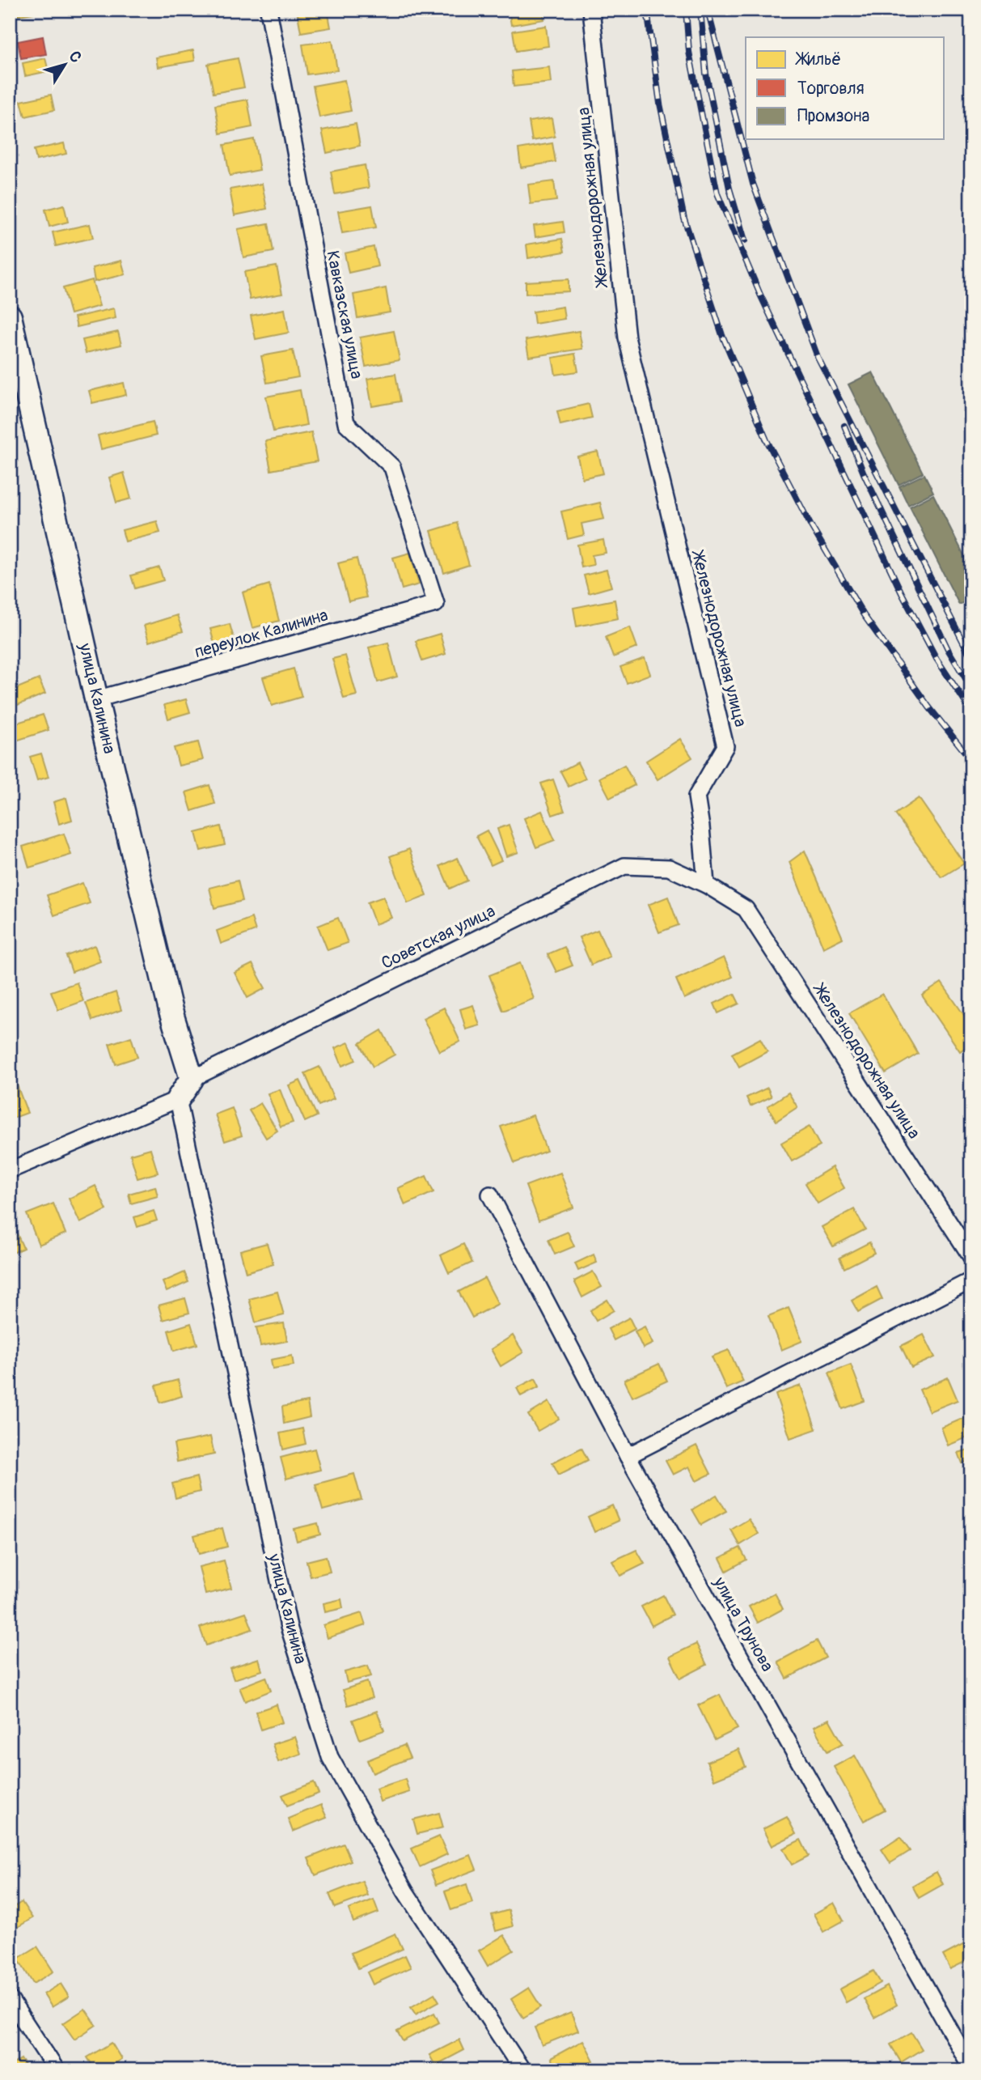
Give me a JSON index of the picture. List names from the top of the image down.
{
  "streets": {
    "street": [
      "Железнодорожная улица",
      "Кавказская улица",
      "переулок Калинина",
      "улица Калинина",
      "Советская улица",
      "улица Трунова"
    ]
  },
  "crossings": [
    ["Железнодорожная улица", "Советская улица"],
    ["Кавказская улица", "переулок Калинина"],
    ["переулок Калинина", "улица Калинина"],
    ["улица Калинина", "Советская улица"]
  ],
  "legend": ["Жильё", "Торговля", "Промзона"],
  "north": "top right"
}
